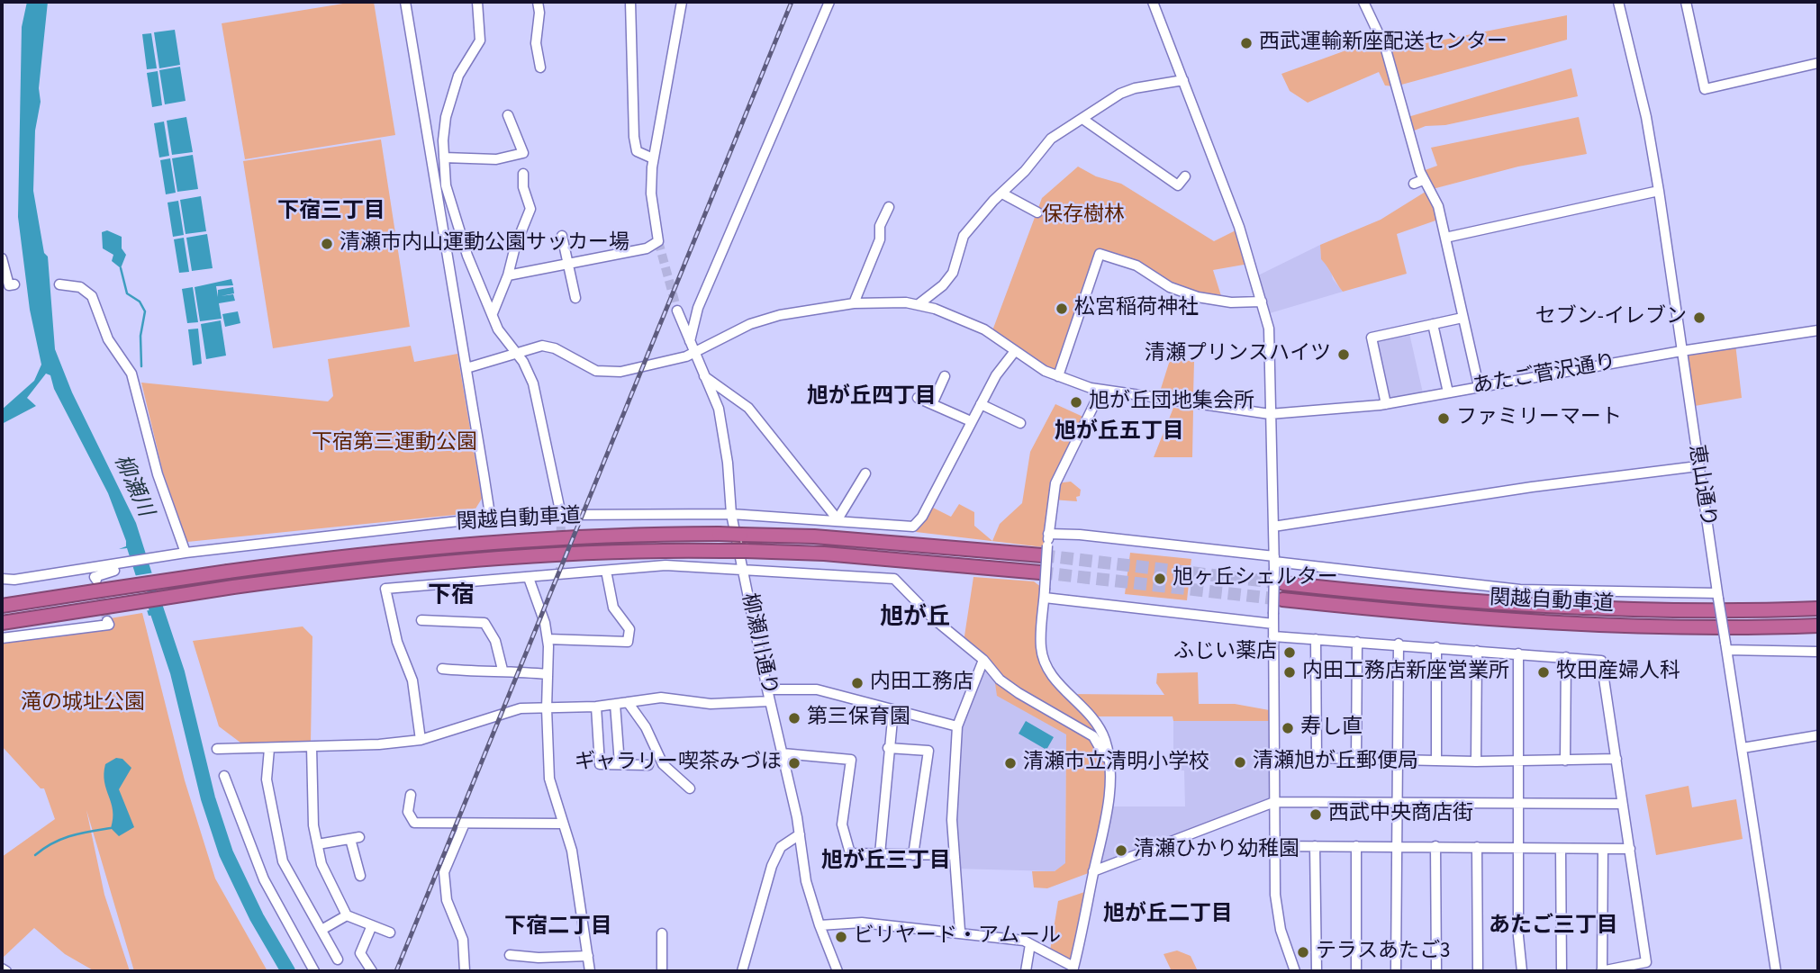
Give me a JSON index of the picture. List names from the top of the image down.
{
  "streets": {
    "highway": ["関越自動車道"],
    "street": ["あたご菅沢通り", "恵山通り", "柳瀬川通り"]
  },
  "crossings": [
    ["あたご菅沢通り", "恵山通り"]
  ],
  "districts": [
    "下宿三丁目",
    "旭が丘四丁目",
    "旭が丘五丁目",
    "下宿",
    "旭が丘",
    "旭が丘三丁目",
    "旭が丘二丁目",
    "あたご三丁目",
    "下宿二丁目"
  ],
  "water": ["柳瀬川"],
  "parks": ["保存樹林", "下宿第三運動公園", "滝の城址公園"],
  "places": [
    "西武運輸新座配送センター",
    "清瀬市内山運動公園サッカー場",
    "松宮稲荷神社",
    "セブン-イレブン",
    "清瀬プリンスハイツ",
    "旭が丘団地集会所",
    "ファミリーマート",
    "旭ヶ丘シェルター",
    "ふじい薬店",
    "内田工務店新座営業所",
    "牧田産婦人科",
    "内田工務店",
    "第三保育園",
    "寿し直",
    "清瀬旭が丘郵便局",
    "ギャラリー喫茶みづほ",
    "清瀬市立清明小学校",
    "西武中央商店街",
    "清瀬ひかり幼稚園",
    "ビリヤード・アムール",
    "テラスあたご3"
  ]
}
